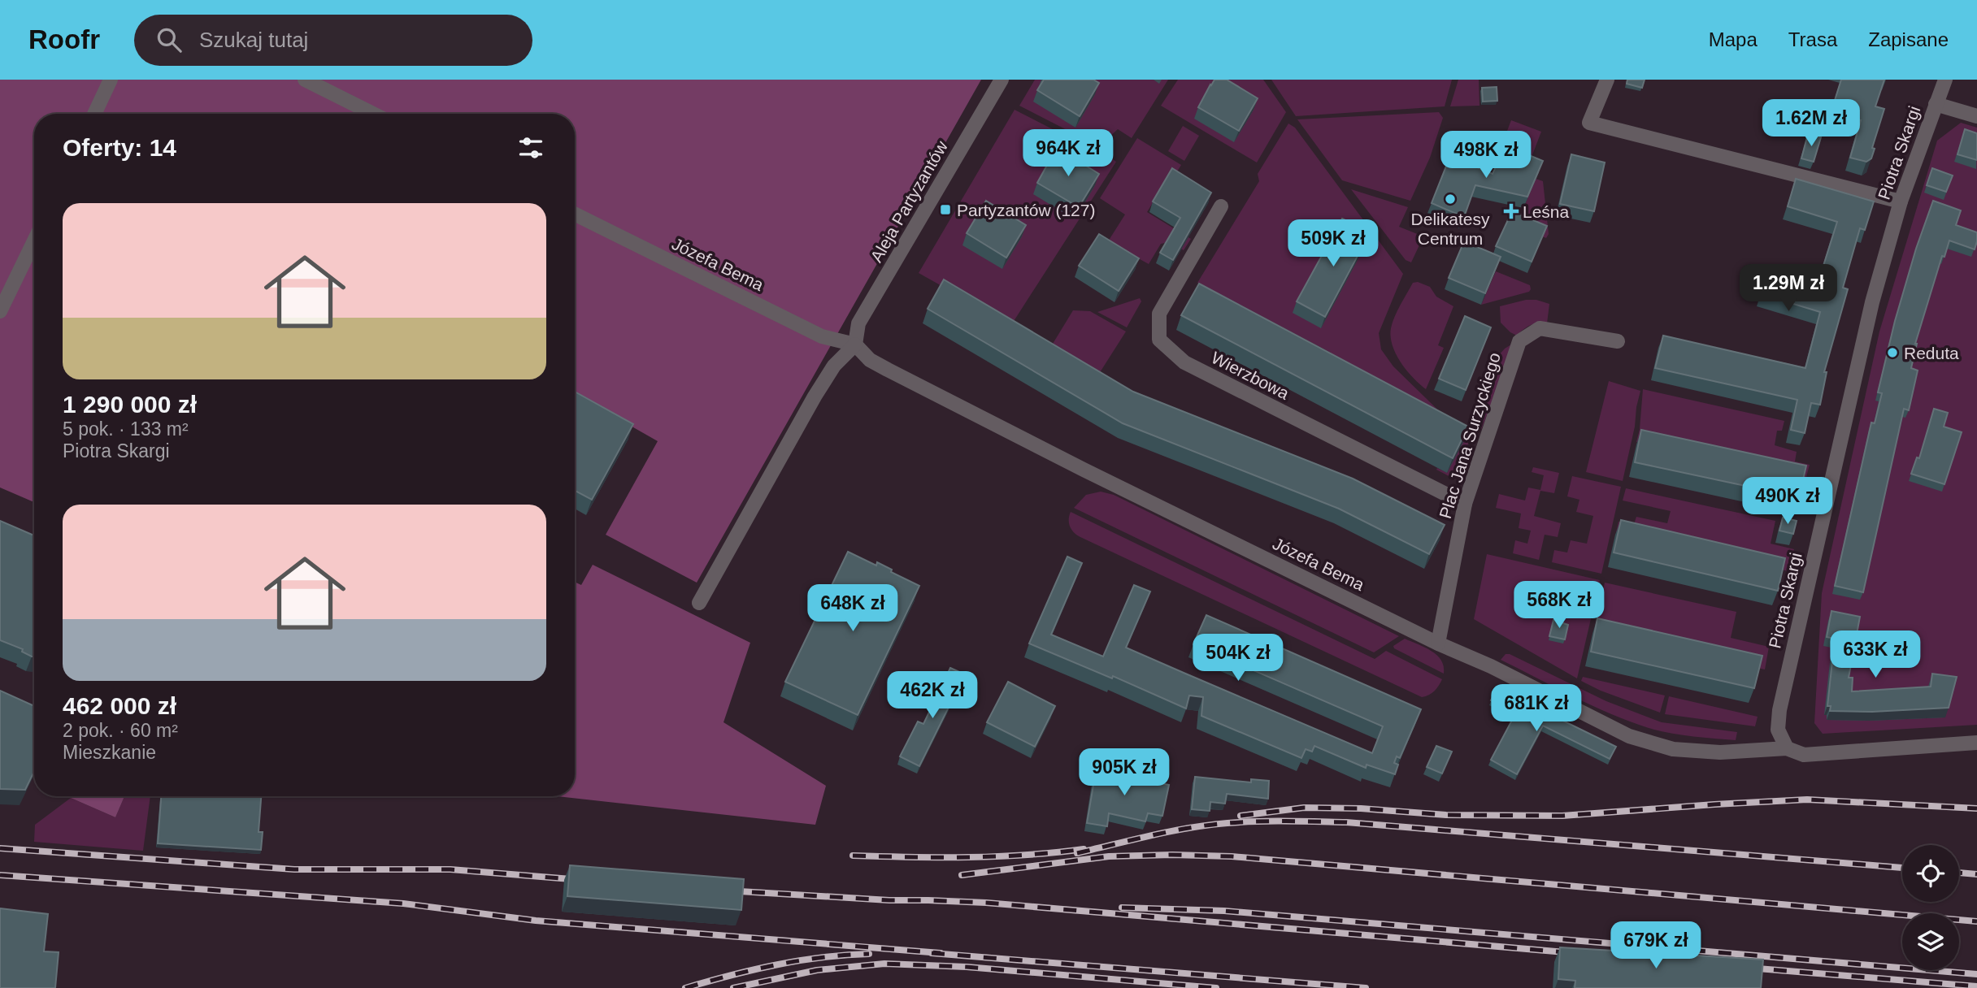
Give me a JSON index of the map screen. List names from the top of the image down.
{
  "streets": {
    "street": [
      "Piotra Skargi",
      "Aleja Partyzantów",
      "Józefa Bema",
      "Wierzbowa",
      "Plac Jana Surzyckiego"
    ]
  },
  "crossings": [
    ["Piotra Skargi", "Józefa Bema"],
    ["Aleja Partyzantów", "Józefa Bema"],
    ["Józefa Bema", "Plac Jana Surzyckiego"],
    ["Wierzbowa", "Plac Jana Surzyckiego"]
  ],
  "places": {
    "other": ["Delikatesy Centrum", "Reduta"],
    "transit": ["Partyzantów (127)"],
    "health": ["Leśna"]
  },
  "page": {
    "header": "Roofr",
    "search": "Szukaj tutaj",
    "nav": ["Mapa", "Trasa", "Zapisane"],
    "price": [
      "1.62M zł",
      "964K zł",
      "498K zł",
      "509K zł",
      "1.29M zł",
      "490K zł",
      "568K zł",
      "648K zł",
      "633K zł",
      "504K zł",
      "462K zł",
      "681K zł",
      "905K zł",
      "679K zł"
    ],
    "heading": "Oferty: 14",
    "list": [
      {
        "name": "1 290 000 zł",
        "note": "5 pok. · 133 m² · Piotra Skargi"
      },
      {
        "name": "462 000 zł",
        "note": "2 pok. · 60 m² · Mieszkanie"
      }
    ]
  }
}
